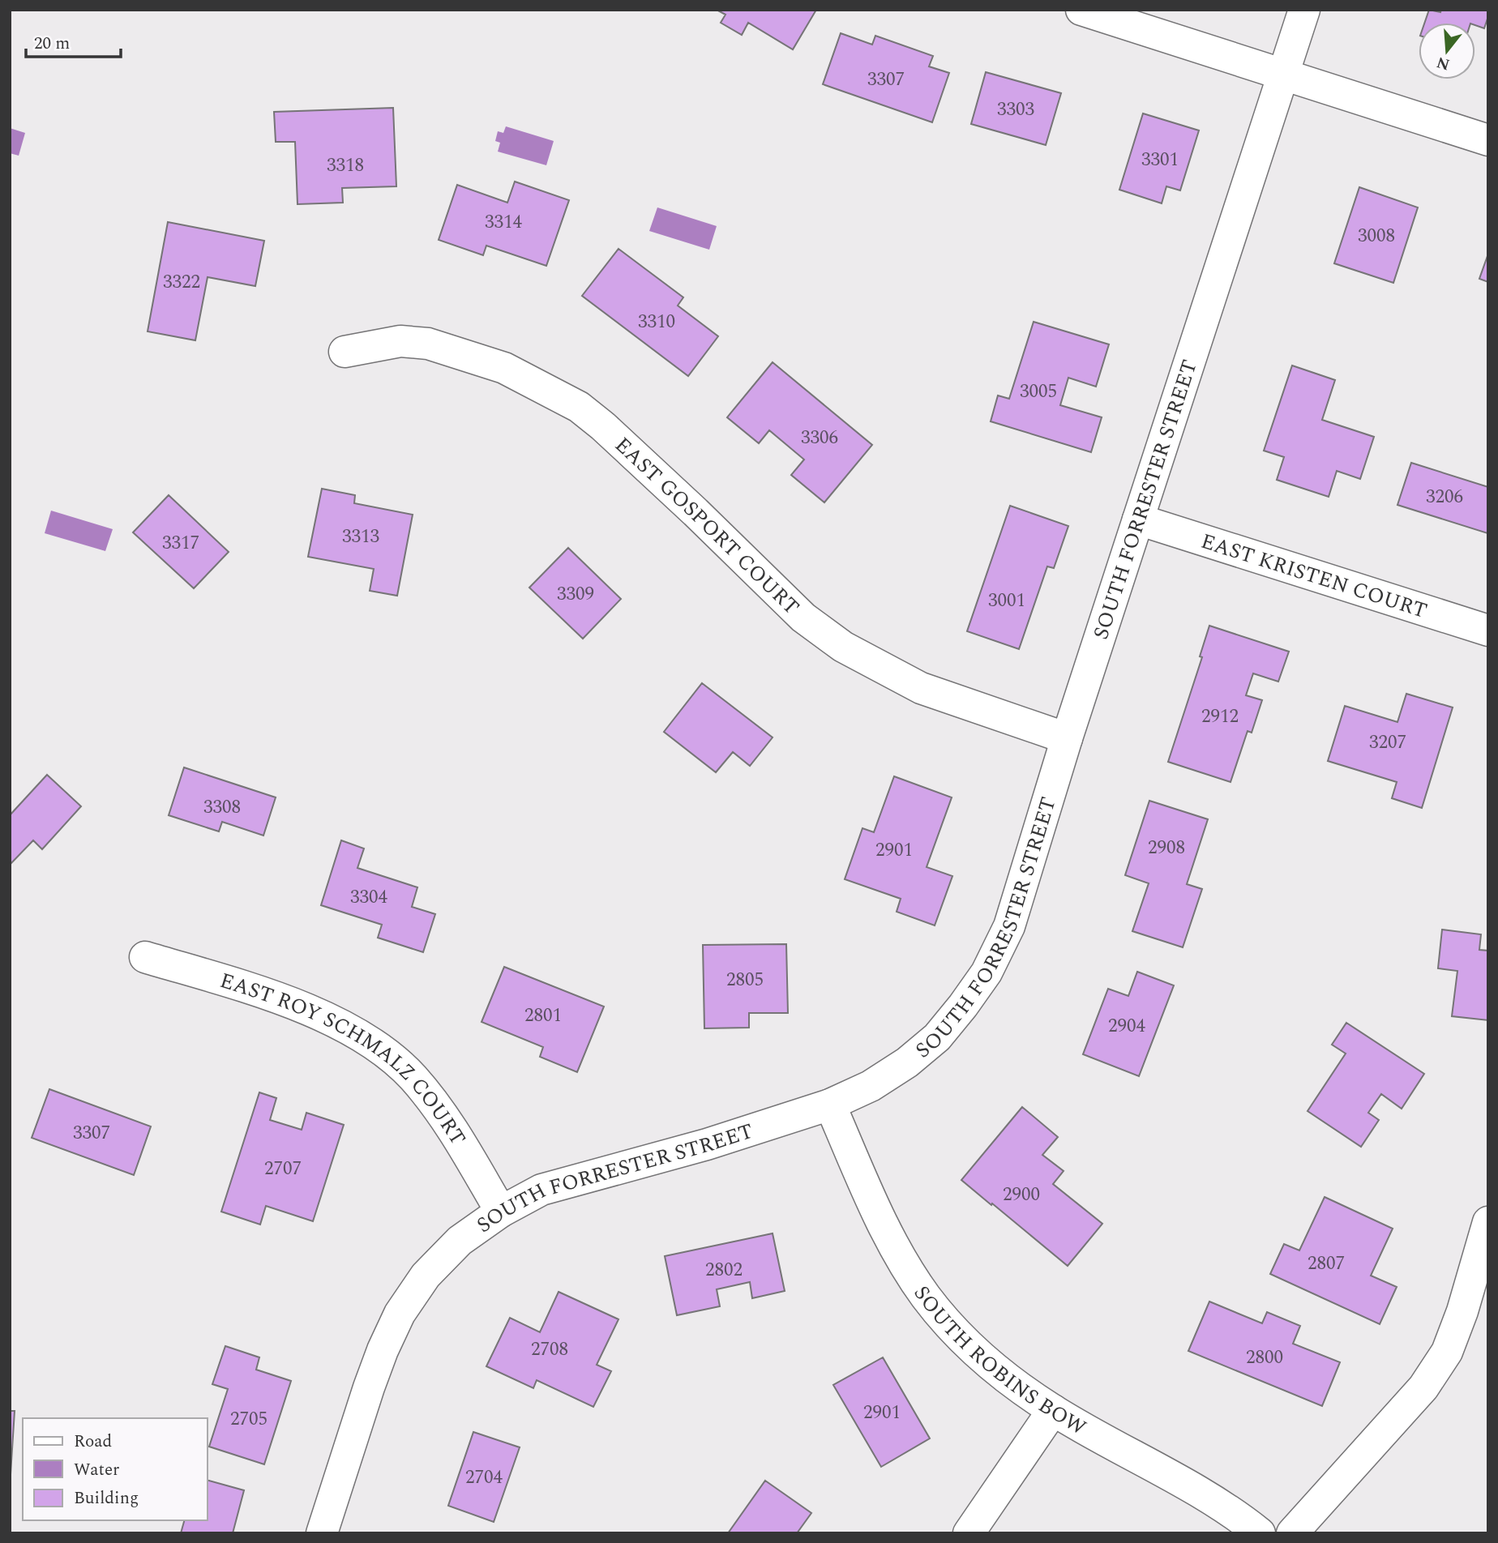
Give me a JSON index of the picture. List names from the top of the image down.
{
  "streets": {
    "street": [
      "SOUTH FORRESTER STREET",
      "EAST GOSPORT COURT",
      "EAST KRISTEN COURT",
      "EAST ROY SCHMALZ COURT",
      "SOUTH ROBINS BOW"
    ]
  },
  "crossings": [
    ["SOUTH FORRESTER STREET", "EAST GOSPORT COURT"],
    ["SOUTH FORRESTER STREET", "EAST KRISTEN COURT"],
    ["SOUTH FORRESTER STREET", "EAST ROY SCHMALZ COURT"],
    ["SOUTH FORRESTER STREET", "SOUTH ROBINS BOW"]
  ],
  "house_numbers": [
    "3307",
    "3303",
    "3301",
    "3318",
    "3314",
    "3008",
    "3322",
    "3310",
    "3005",
    "3306",
    "3206",
    "3313",
    "3317",
    "3309",
    "3001",
    "2912",
    "3207",
    "3308",
    "2908",
    "2901",
    "3304",
    "2805",
    "2801",
    "2904",
    "3307",
    "2707",
    "2900",
    "2807",
    "2802",
    "2708",
    "2800",
    "2901",
    "2705",
    "2704"
  ],
  "legend": ["Road", "Water", "Building"],
  "scale_bar": "20 m",
  "north": "bottom"
}
